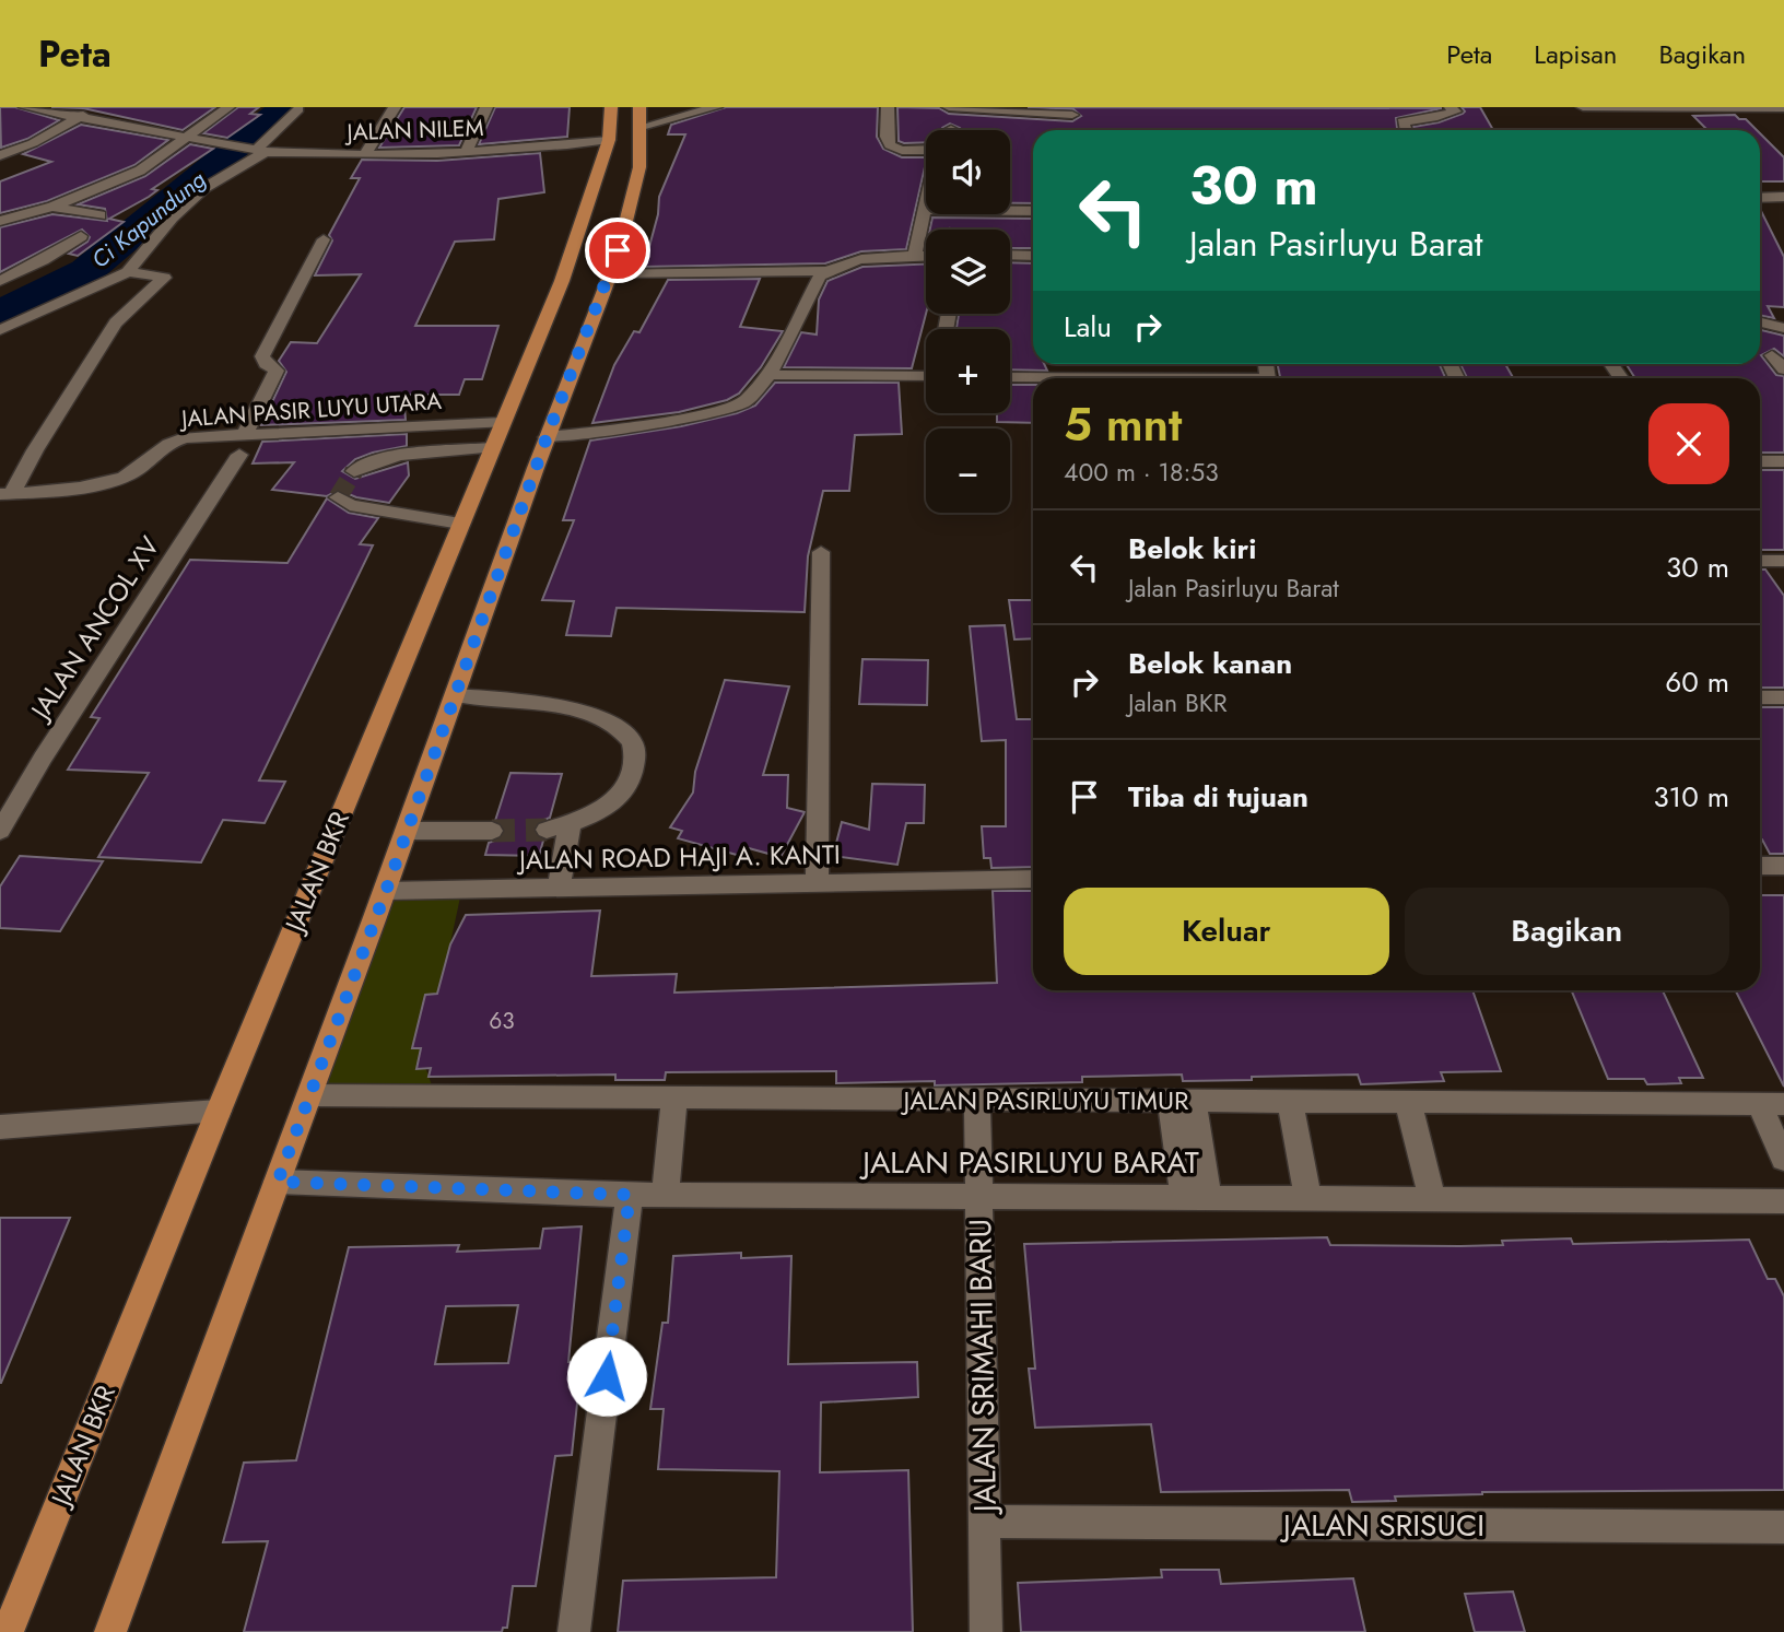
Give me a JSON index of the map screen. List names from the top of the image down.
{
  "streets": {
    "main road": ["JALAN BKR"],
    "street": [
      "JALAN NILEM",
      "JALAN PASIR LUYU UTARA",
      "JALAN ANCOL XV",
      "JALAN ROAD HAJI A. KANTI",
      "JALAN PASIRLUYU TIMUR",
      "JALAN PASIRLUYU BARAT",
      "JALAN SRIMAHI BARU",
      "JALAN SRISUCI"
    ]
  },
  "crossings": [
    ["JALAN NILEM", "JALAN BKR"],
    ["JALAN PASIR LUYU UTARA", "JALAN BKR"],
    ["JALAN PASIRLUYU TIMUR", "JALAN SRIMAHI BARU"],
    ["JALAN PASIRLUYU BARAT", "JALAN SRIMAHI BARU"],
    ["JALAN SRIMAHI BARU", "JALAN SRISUCI"]
  ],
  "water": ["Ci Kapundung"],
  "house_numbers": ["63"],
  "page": {
    "header": "Peta",
    "nav": ["Peta", "Lapisan", "Bagikan"],
    "map_buttons": ["+", "−"],
    "turn": ["30 m", "Jalan Pasirluyu Barat"],
    "then": "Lalu",
    "heading": ["5 mnt", "400 m · 18:53"],
    "list": [
      {
        "name": "Belok kiri",
        "note": "Jalan Pasirluyu Barat",
        "value": "30 m"
      },
      {
        "name": "Belok kanan",
        "note": "Jalan BKR",
        "value": "60 m"
      },
      {
        "name": "Tiba di tujuan",
        "value": "310 m"
      }
    ],
    "buttons": ["Keluar", "Bagikan"]
  }
}
